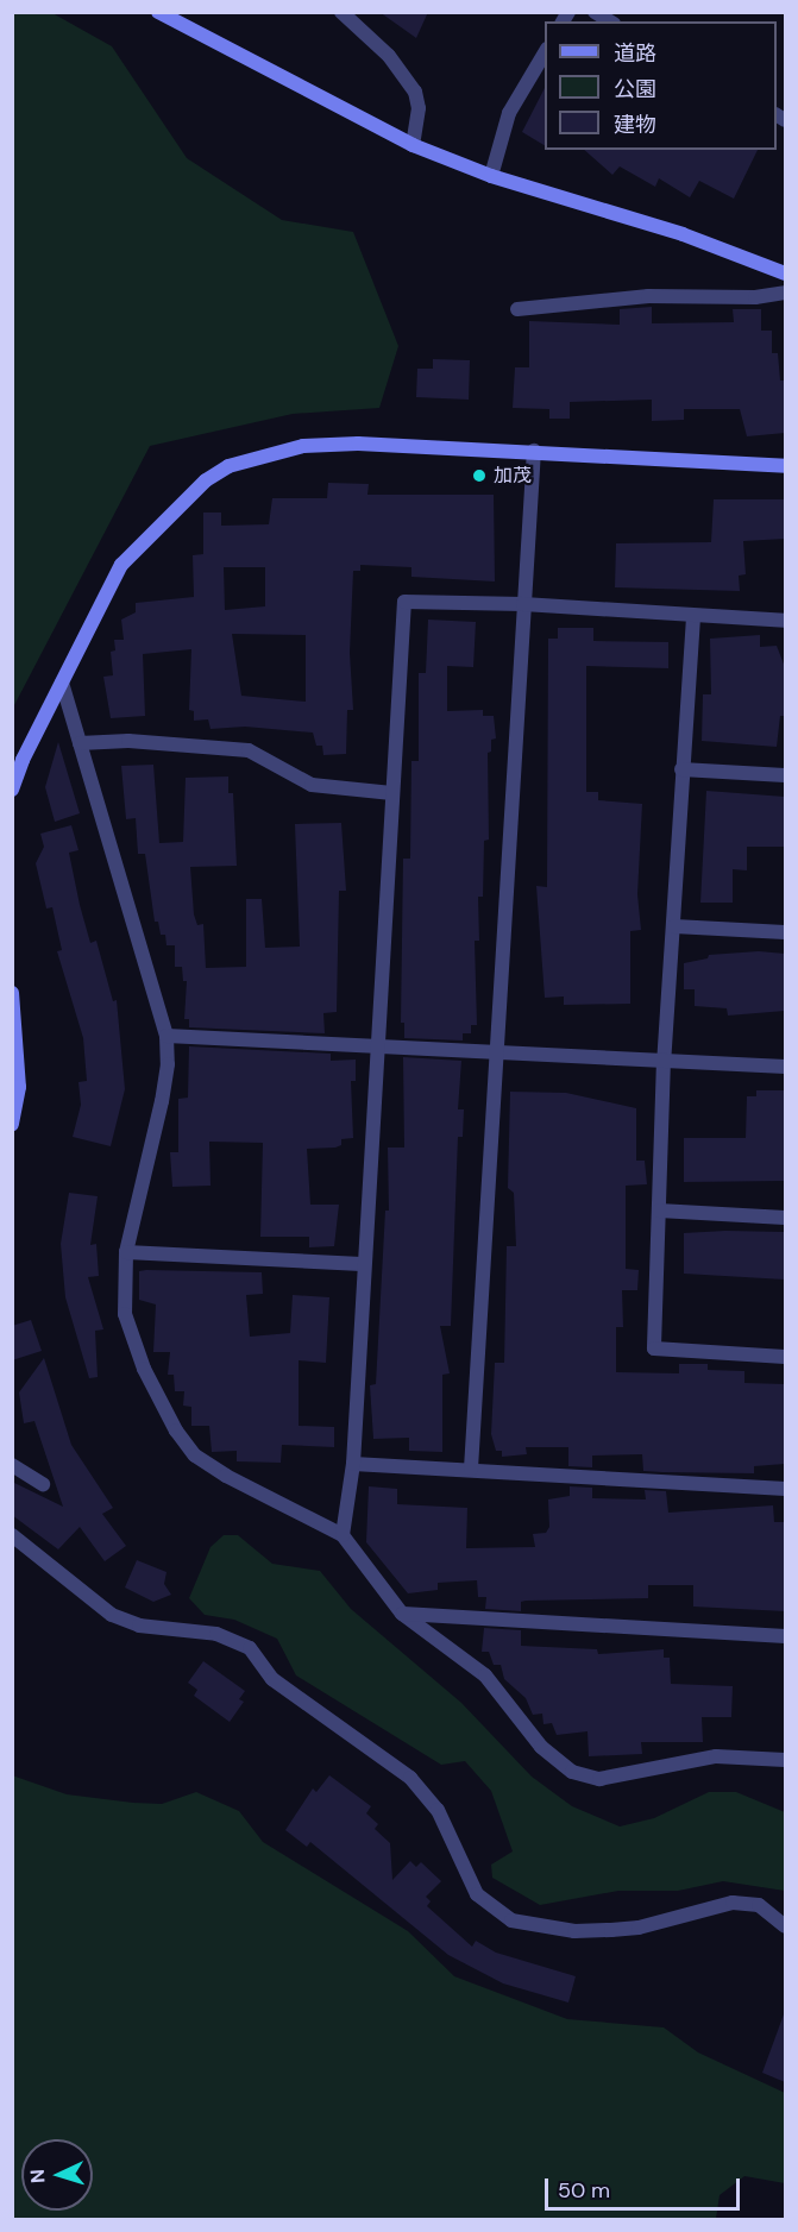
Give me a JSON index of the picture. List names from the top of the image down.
{
  "places": ["加茂"],
  "legend": ["道路", "公園", "建物"],
  "scale_bar": "50 m",
  "north": "left"
}
